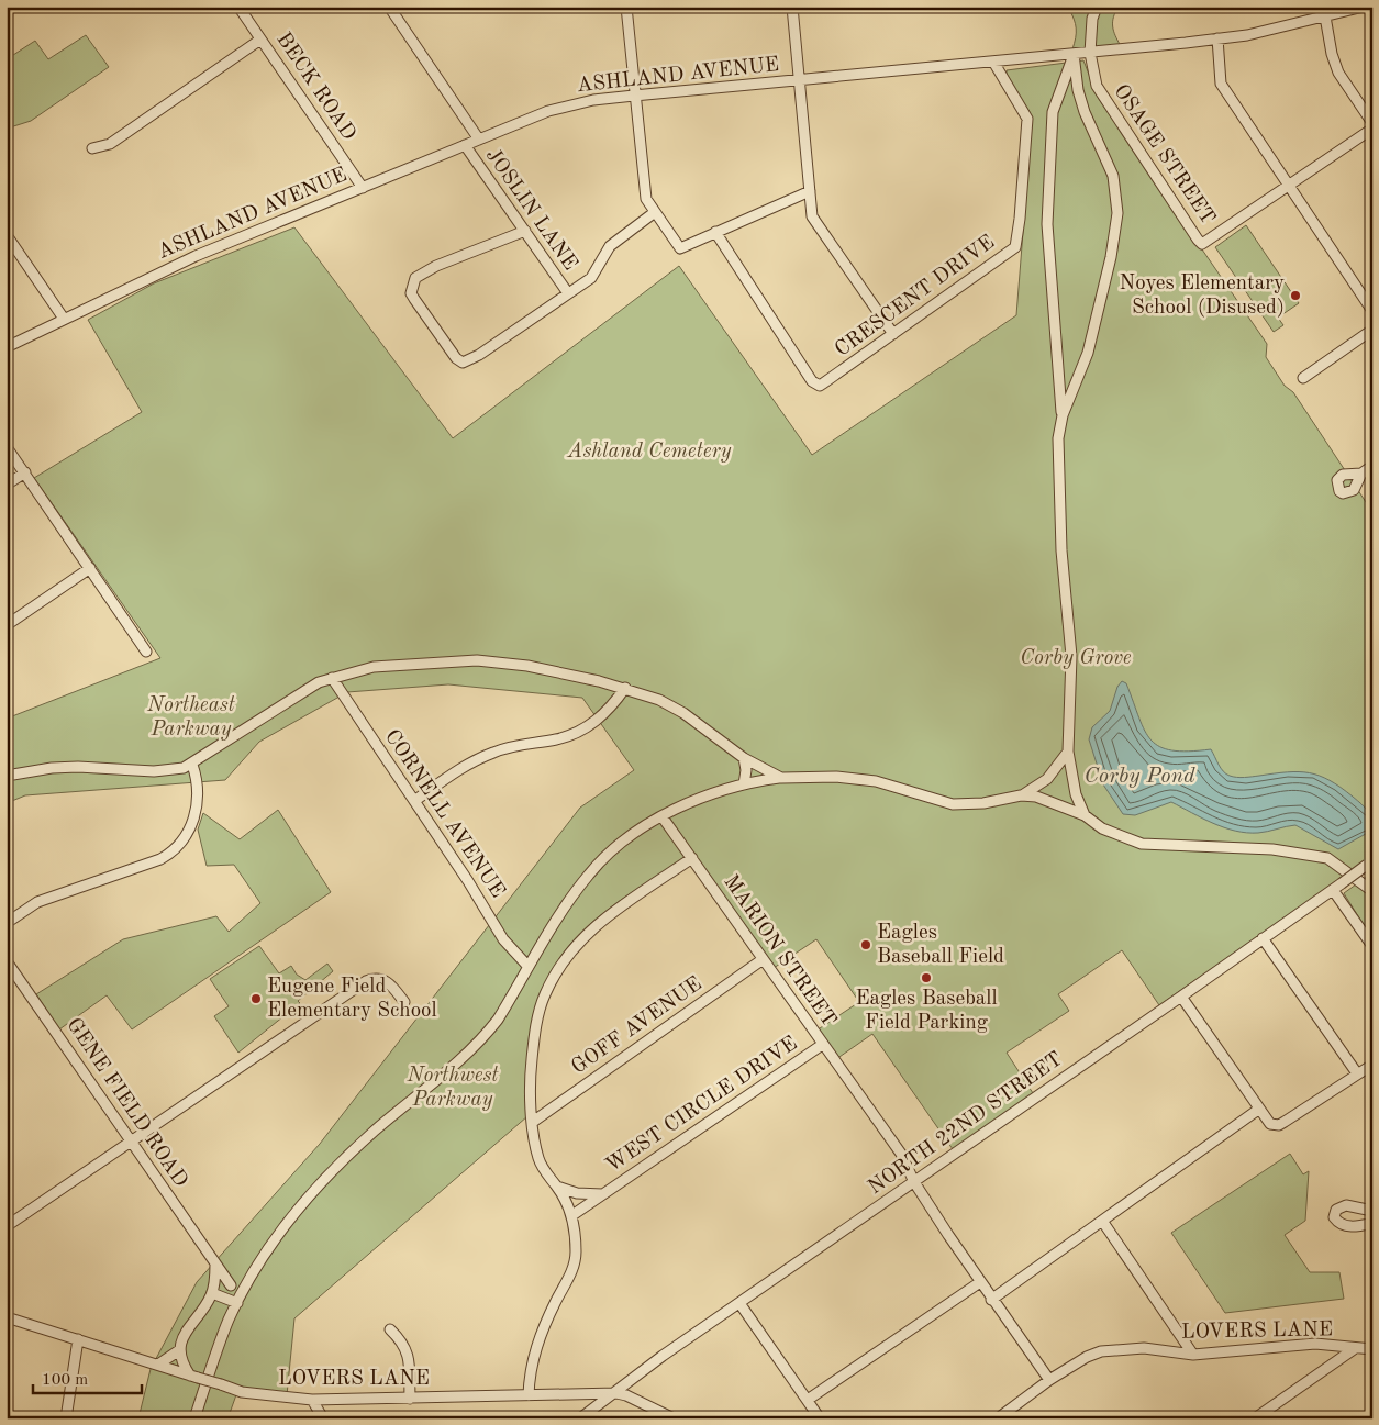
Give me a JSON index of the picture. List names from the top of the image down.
{
  "streets": {
    "street": [
      "ASHLAND AVENUE",
      "BECK ROAD",
      "OSAGE STREET",
      "JOSLIN LANE",
      "CRESCENT DRIVE",
      "CORNELL AVENUE",
      "MARION STREET",
      "GOFF AVENUE",
      "GENE FIELD ROAD",
      "WEST CIRCLE DRIVE",
      "NORTH 22ND STREET",
      "LOVERS LANE"
    ]
  },
  "crossings": [
    ["ASHLAND AVENUE", "BECK ROAD"],
    ["ASHLAND AVENUE", "OSAGE STREET"],
    ["ASHLAND AVENUE", "JOSLIN LANE"],
    ["ASHLAND AVENUE", "CRESCENT DRIVE"],
    ["MARION STREET", "GOFF AVENUE"],
    ["MARION STREET", "WEST CIRCLE DRIVE"],
    ["MARION STREET", "NORTH 22ND STREET"],
    ["MARION STREET", "LOVERS LANE"],
    ["NORTH 22ND STREET", "LOVERS LANE"]
  ],
  "water": ["Corby Pond"],
  "parks": [
    "Ashland Cemetery",
    "Corby Grove",
    "Northeast Parkway",
    "Northwest Parkway"
  ],
  "places": [
    "Noyes Elementary School (Disused)",
    "Eagles Baseball Field",
    "Eagles Baseball Field Parking",
    "Eugene Field Elementary School"
  ],
  "scale_bar": "100 m"
}
